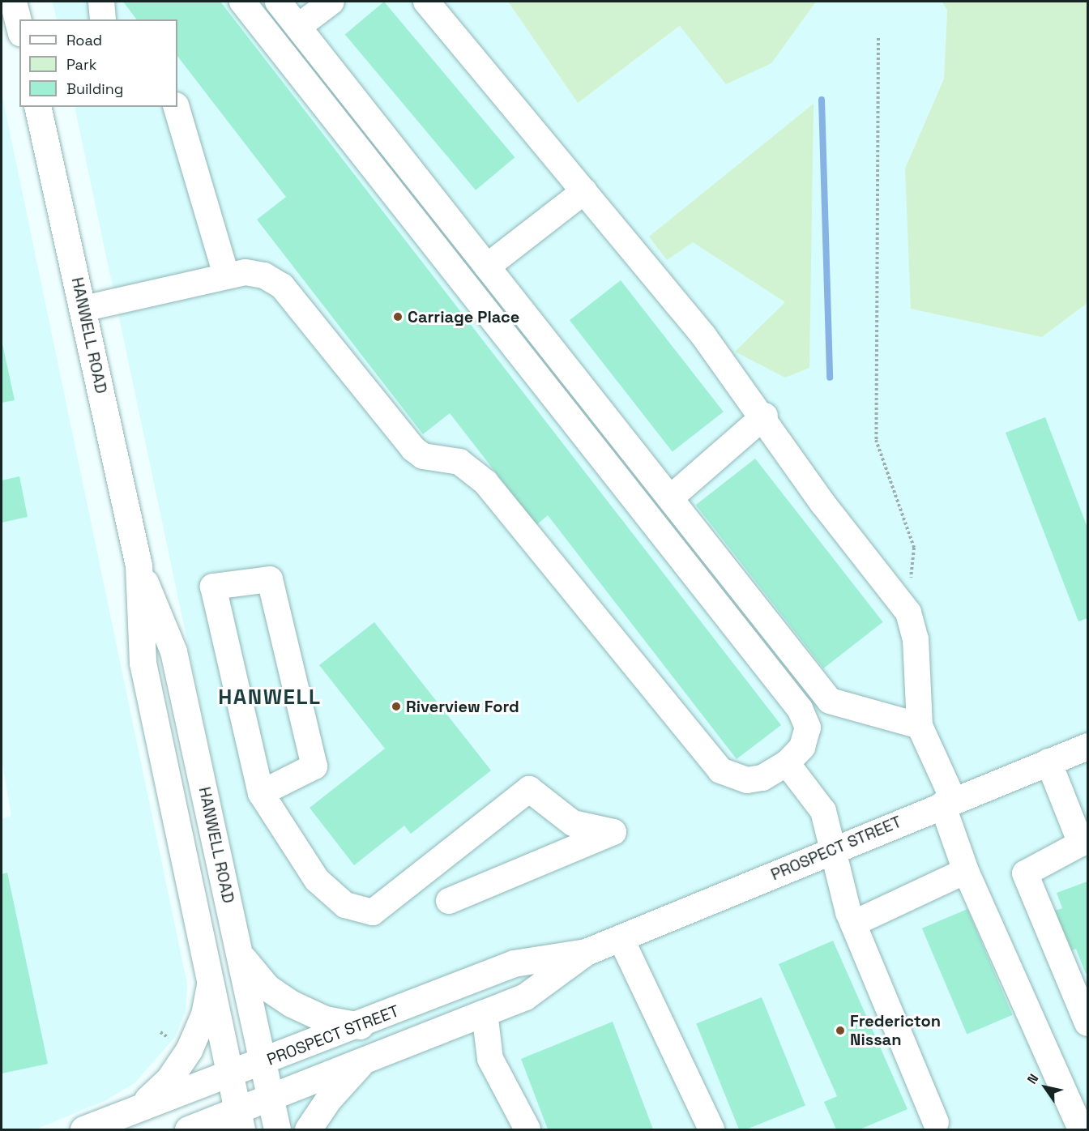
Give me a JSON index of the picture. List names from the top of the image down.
{
  "streets": {
    "main road": ["HANWELL ROAD", "PROSPECT STREET"]
  },
  "crossings": [
    ["HANWELL ROAD", "PROSPECT STREET"]
  ],
  "districts": ["HANWELL"],
  "places": ["Carriage Place", "Riverview Ford", "Fredericton Nissan"],
  "legend": ["Road", "Park", "Building"],
  "north": "top left"
}
